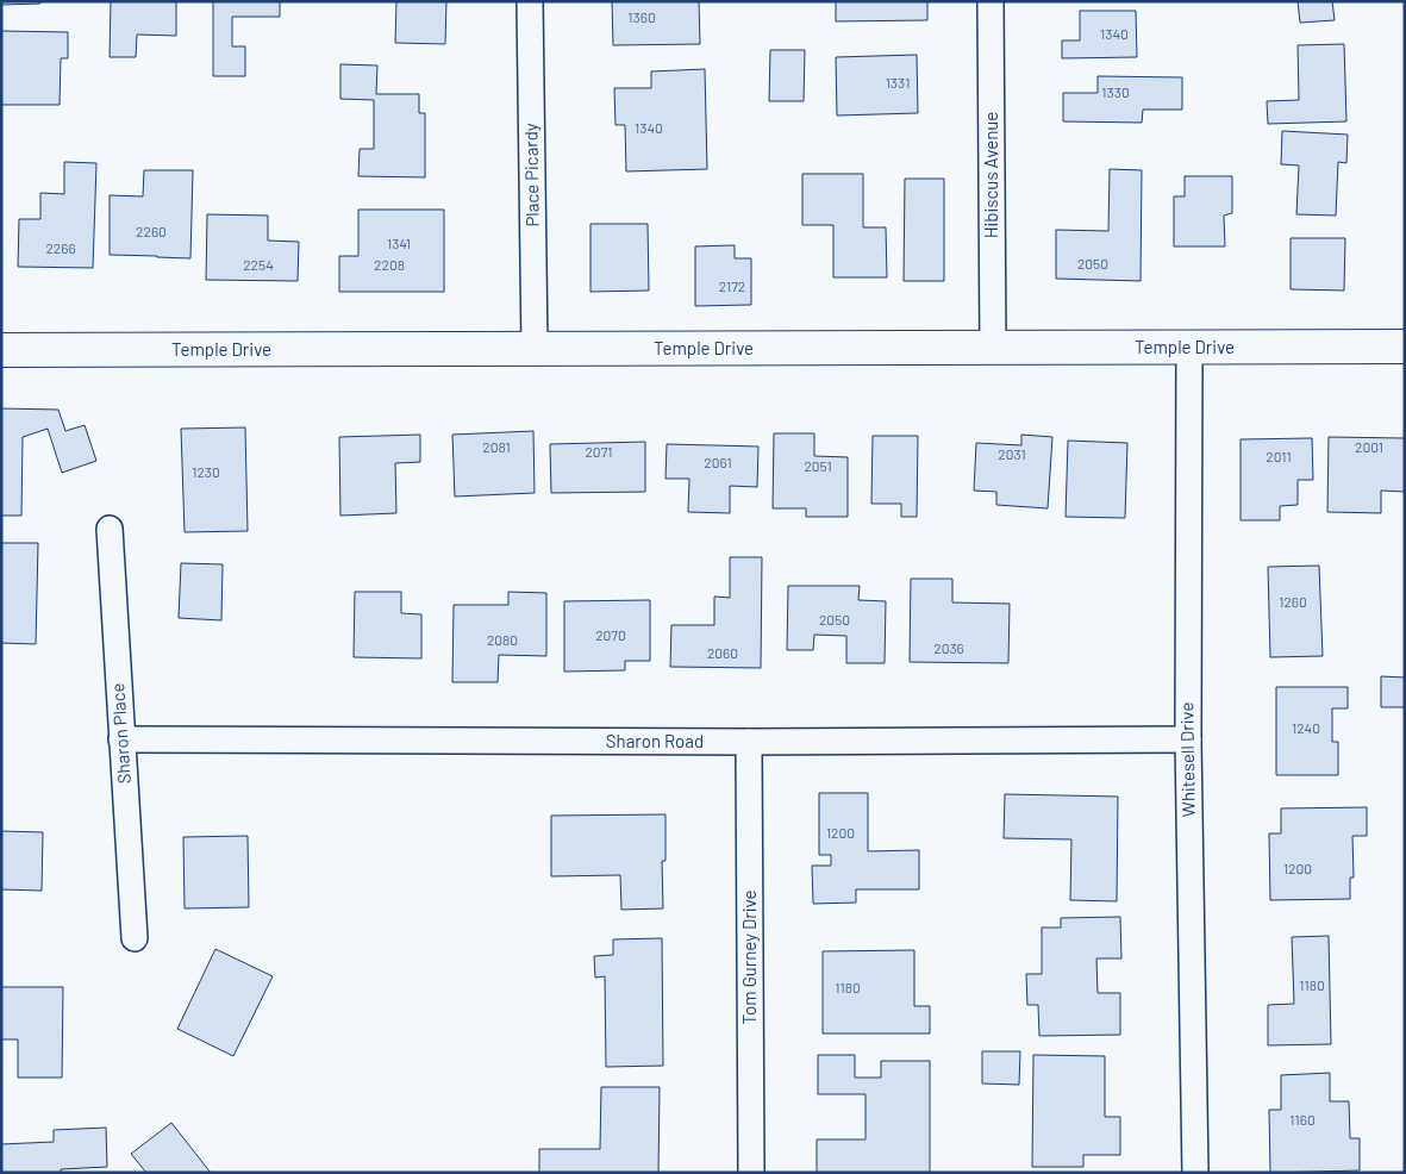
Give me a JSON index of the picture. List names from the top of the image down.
{
  "streets": {
    "street": [
      "Place Picardy",
      "Hibiscus Avenue",
      "Temple Drive",
      "Sharon Place",
      "Sharon Road",
      "Whitesell Drive",
      "Tom Gurney Drive"
    ]
  },
  "crossings": [
    ["Place Picardy", "Temple Drive"],
    ["Hibiscus Avenue", "Temple Drive"],
    ["Temple Drive", "Whitesell Drive"],
    ["Sharon Place", "Sharon Road"],
    ["Sharon Road", "Whitesell Drive"],
    ["Sharon Road", "Tom Gurney Drive"]
  ],
  "house_numbers": [
    "1360",
    "1340",
    "1331",
    "1330",
    "1340",
    "2260",
    "1341",
    "2266",
    "2050",
    "2254",
    "2208",
    "2172",
    "2081",
    "2001",
    "2071",
    "2031",
    "2011",
    "2061",
    "2051",
    "1230",
    "1260",
    "2050",
    "2070",
    "2080",
    "2036",
    "2060",
    "1240",
    "1200",
    "1200",
    "1180",
    "1180",
    "1160"
  ]
}
